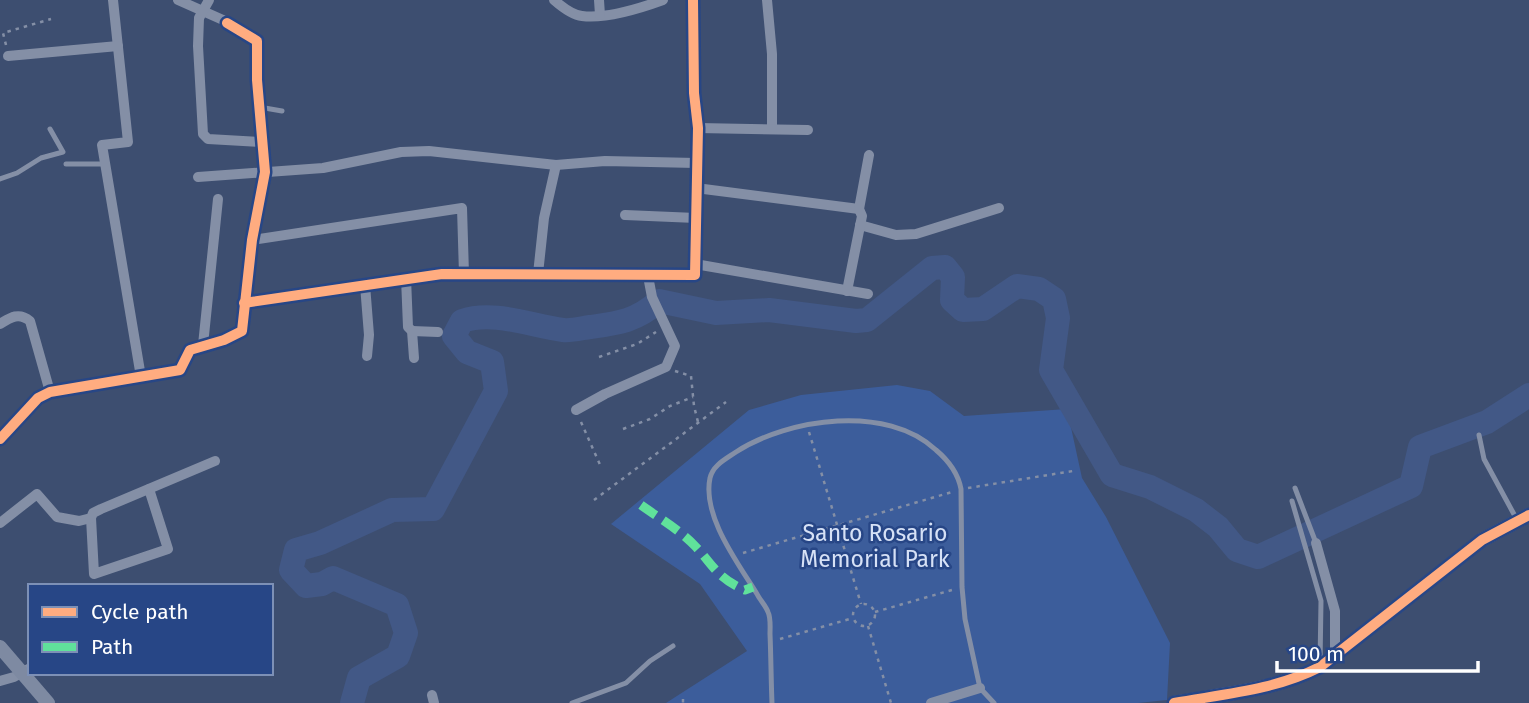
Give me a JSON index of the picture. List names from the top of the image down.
{
  "parks": ["Santo Rosario Memorial Park"],
  "legend": ["Cycle path", "Path"],
  "scale_bar": "100 m"
}
